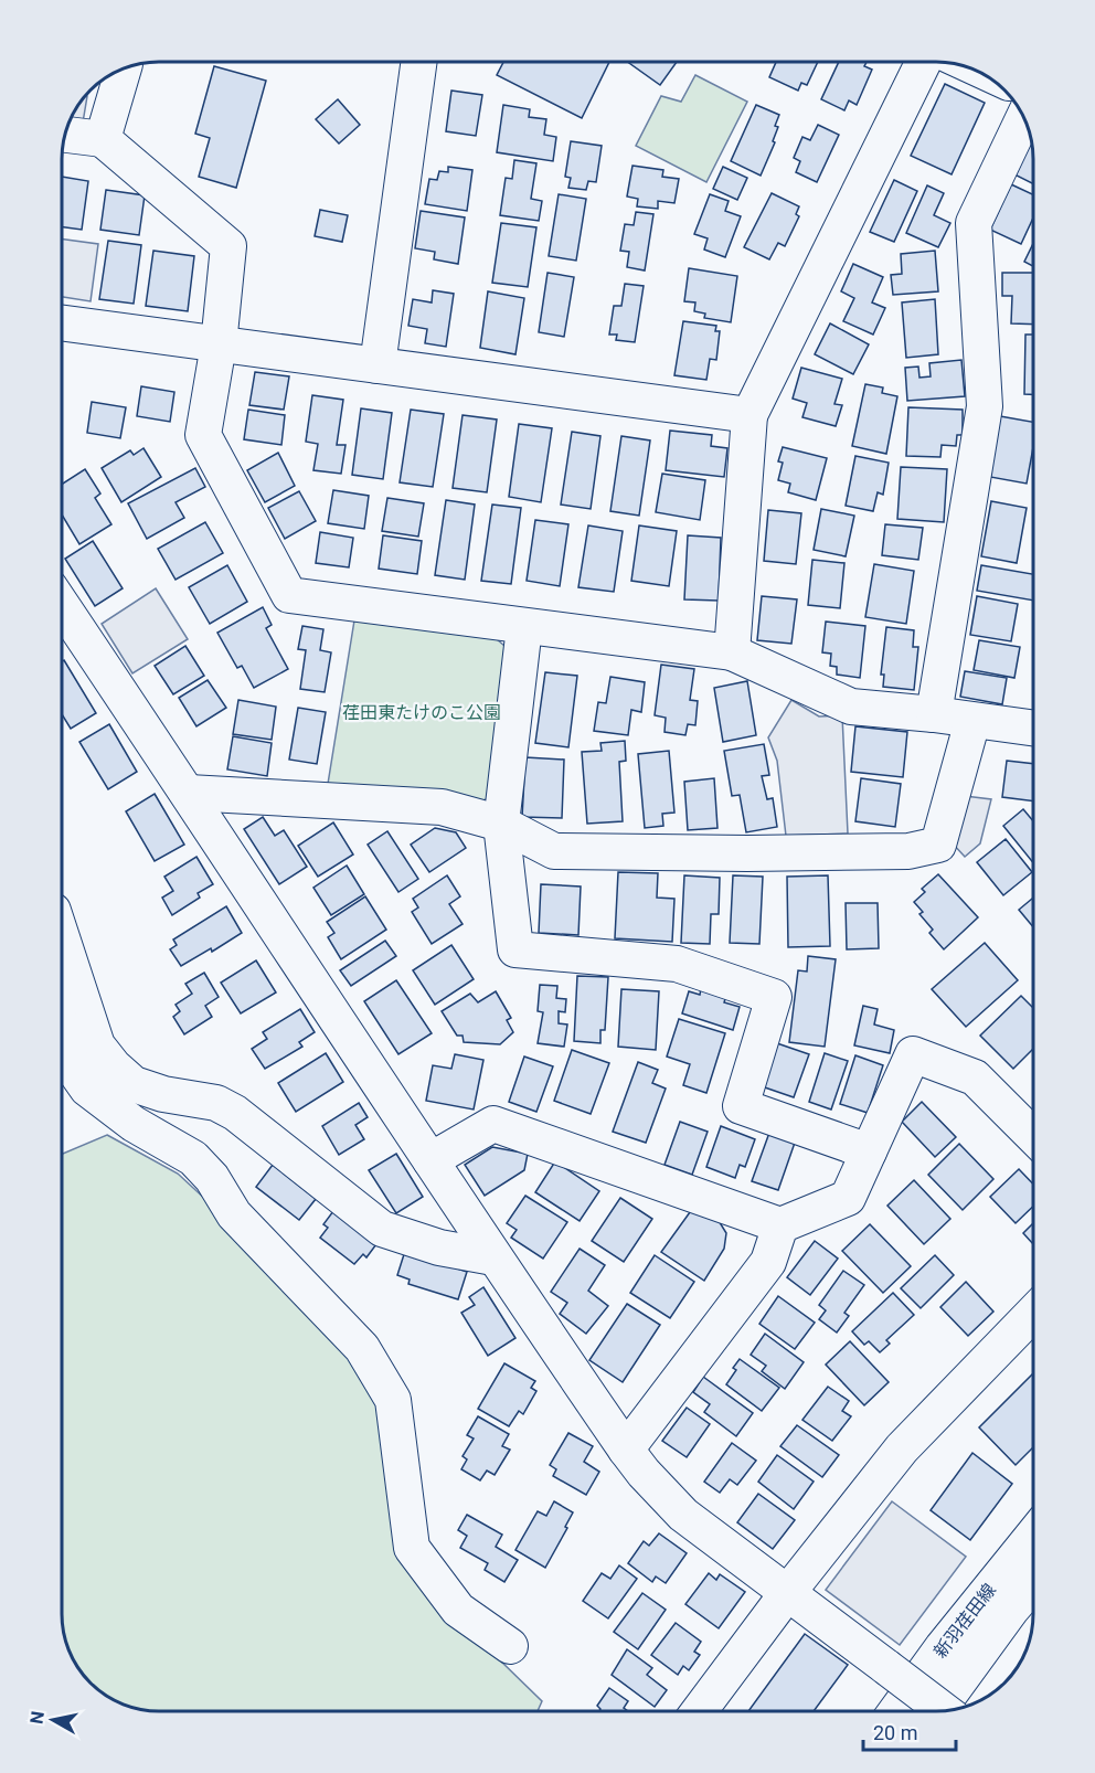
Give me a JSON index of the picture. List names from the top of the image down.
{
  "streets": {
    "street": ["新羽荏田線"]
  },
  "parks": ["荏田東たけのこ公園"],
  "scale_bar": "20 m",
  "north": "left"
}
